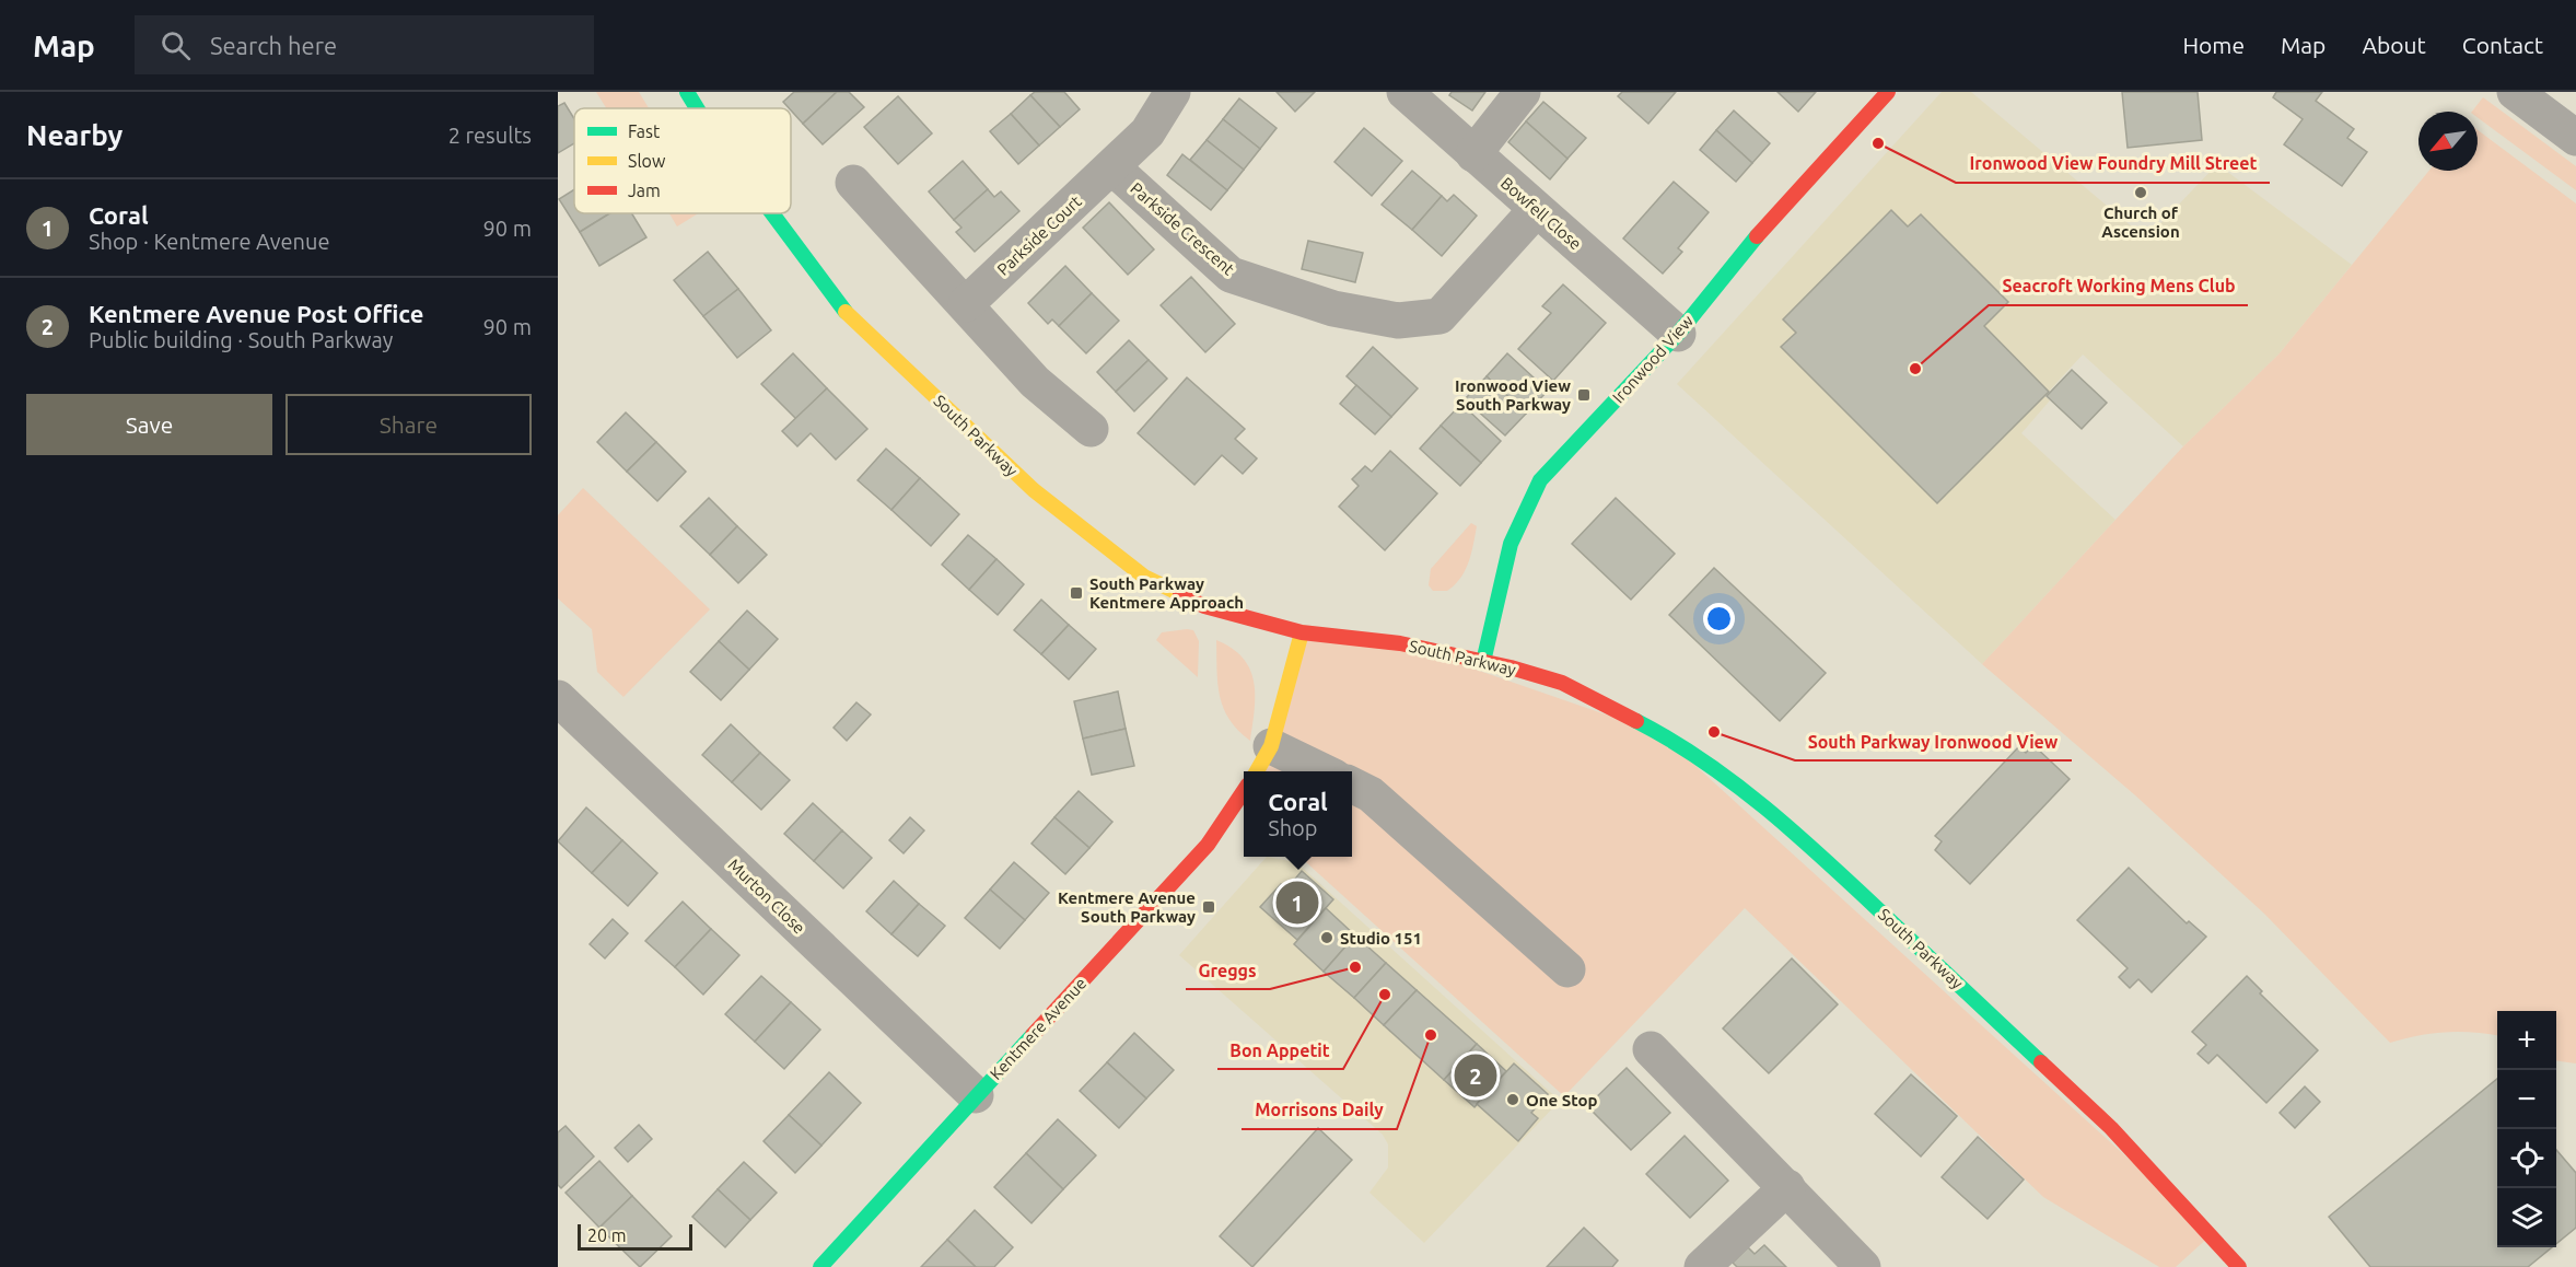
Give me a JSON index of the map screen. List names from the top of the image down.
{
  "streets": {
    "street": [
      "Bowfell Close",
      "Parkside Crescent",
      "Parkside Court",
      "Ironwood View",
      "South Parkway",
      "Murton Close",
      "Kentmere Avenue"
    ]
  },
  "crossings": [
    ["Bowfell Close", "Parkside Crescent"],
    ["Bowfell Close", "Ironwood View"],
    ["Parkside Crescent", "Parkside Court"],
    ["Ironwood View", "South Parkway"],
    ["Murton Close", "Kentmere Avenue"]
  ],
  "places": {
    "other": [
      "Ironwood View Foundry Mill Street",
      "Church of Ascension",
      "Seacroft Working Mens Club",
      "South Parkway Ironwood View",
      "Studio 151",
      "Greggs",
      "Bon Appetit",
      "Morrisons Daily",
      "One Stop"
    ],
    "transit": ["Ironwood View South Parkway", "South Parkway Kentmere Approach", "Kentmere Avenue South Parkway"]
  },
  "legend": ["Fast", "Slow", "Jam"],
  "scale_bar": "20 m",
  "north": "bottom left",
  "page": {
    "header": "Map",
    "search": "Search here",
    "nav": [
      "Home",
      "Map",
      "About",
      "Contact"
    ],
    "heading": ["Nearby", "2 results"],
    "list": [
      {
        "mark": "1",
        "name": "Coral",
        "note": "Shop · Kentmere Avenue",
        "value": "90 m"
      },
      {
        "mark": "2",
        "name": "Kentmere Avenue Post Office",
        "note": "Public building · South Parkway",
        "value": "90 m"
      }
    ],
    "buttons": ["Save", "Share"],
    "popup": ["Coral", "Shop"],
    "pins": ["1", "2"],
    "map_buttons": ["+", "−"],
    "scale": "20 m"
  }
}
